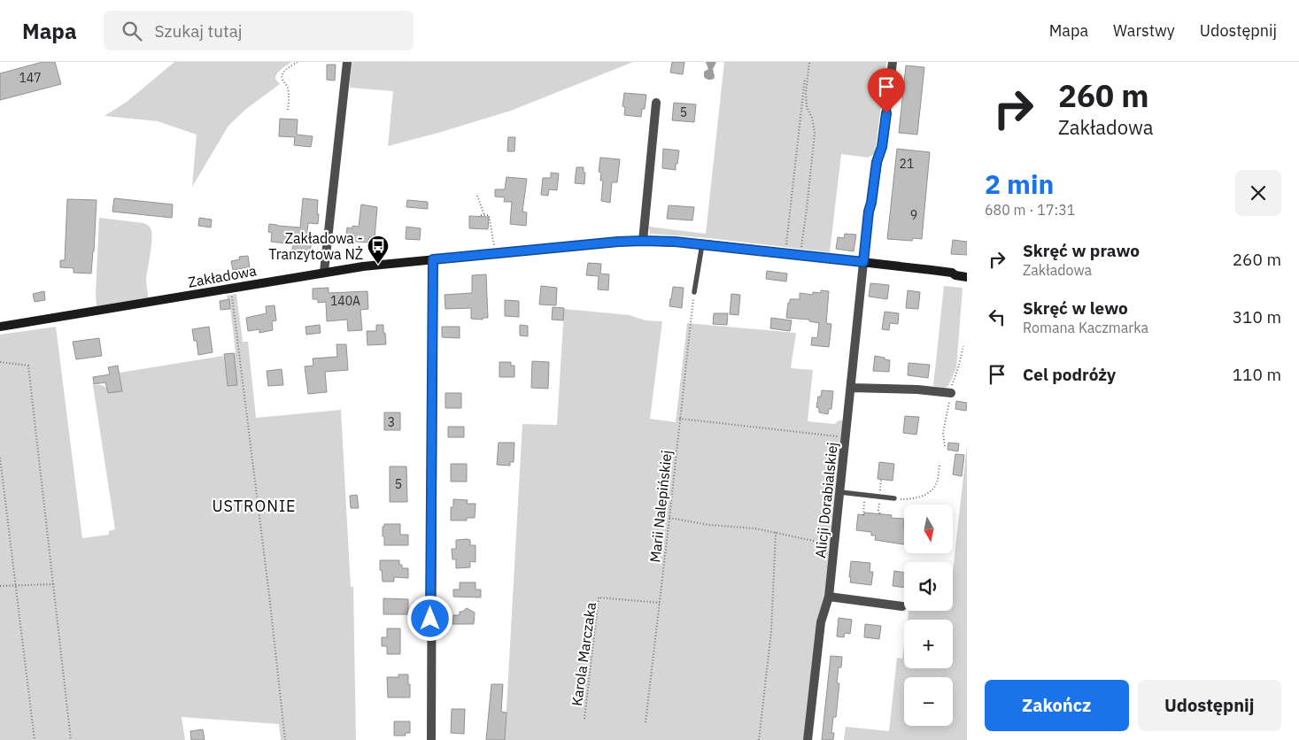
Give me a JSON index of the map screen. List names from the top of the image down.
{
  "streets": {
    "street": ["Zakładowa", "Alicji Dorabialskiej"],
    "path": ["Marii Nalepińskiej", "Karola Marczaka"]
  },
  "crossings": [
    ["Zakładowa", "Alicji Dorabialskiej"],
    ["Marii Nalepińskiej", "Karola Marczaka"]
  ],
  "districts": ["USTRONIE"],
  "places": {
    "bus stop": ["Zakładowa - Tranzytowa NŻ"]
  },
  "house_numbers": [
    "147",
    "5",
    "21",
    "9",
    "140A",
    "3",
    "5"
  ],
  "north": "bottom",
  "page": {
    "header": "Mapa",
    "search": "Szukaj tutaj",
    "nav": ["Mapa", "Warstwy", "Udostępnij"],
    "turn": ["260 m", "Zakładowa"],
    "heading": ["2 min", "680 m · 17:31"],
    "list": [
      {
        "name": "Skręć w prawo",
        "note": "Zakładowa",
        "value": "260 m"
      },
      {
        "name": "Skręć w lewo",
        "note": "Romana Kaczmarka",
        "value": "310 m"
      },
      {
        "name": "Cel podróży",
        "value": "110 m"
      }
    ],
    "map_buttons": ["+", "−"],
    "buttons": ["Zakończ", "Udostępnij"]
  }
}
